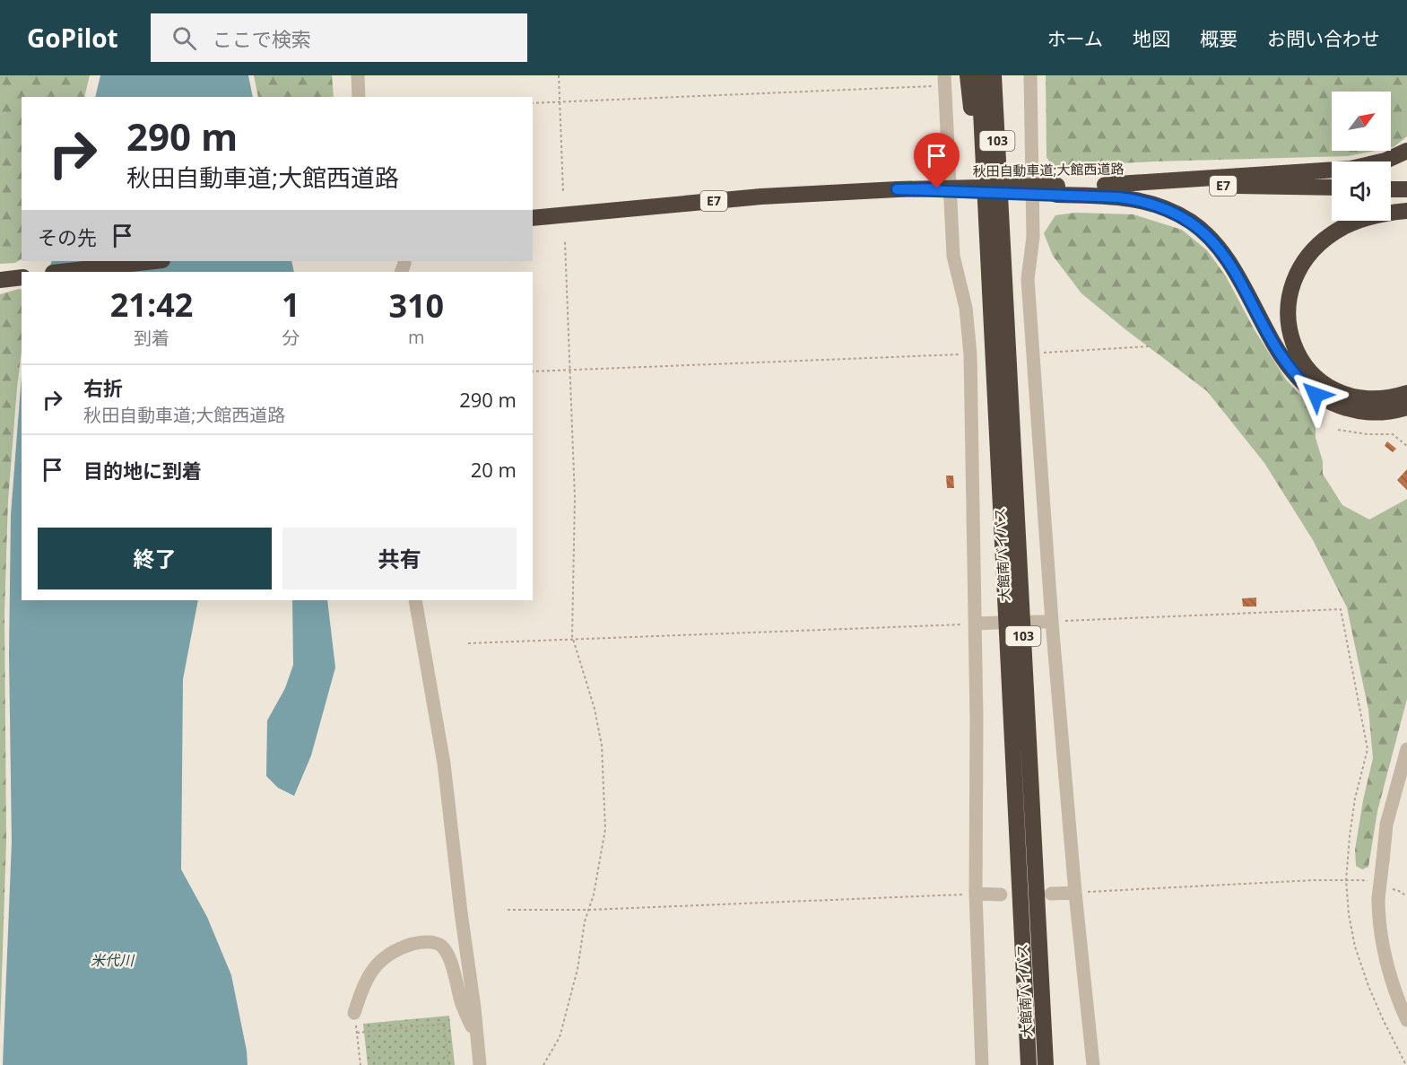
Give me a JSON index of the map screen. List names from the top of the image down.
{
  "streets": {
    "highway": [
      "103",
      "秋田自動車道;大館西道路",
      "E7",
      "大館南バイパス"
    ]
  },
  "water": ["米代川"],
  "north": "top right",
  "page": {
    "header": "GoPilot",
    "search": "ここで検索",
    "nav": [
      "ホーム",
      "地図",
      "概要",
      "お問い合わせ"
    ],
    "turn": ["290 m", "秋田自動車道;大館西道路"],
    "then": "その先",
    "eta": [
      "21:42",
      "到着",
      "1",
      "分",
      "310",
      "m"
    ],
    "list": [
      {
        "name": "右折",
        "note": "秋田自動車道;大館西道路",
        "value": "290 m"
      },
      {
        "name": "目的地に到着",
        "value": "20 m"
      }
    ],
    "buttons": ["終了", "共有"]
  }
}
